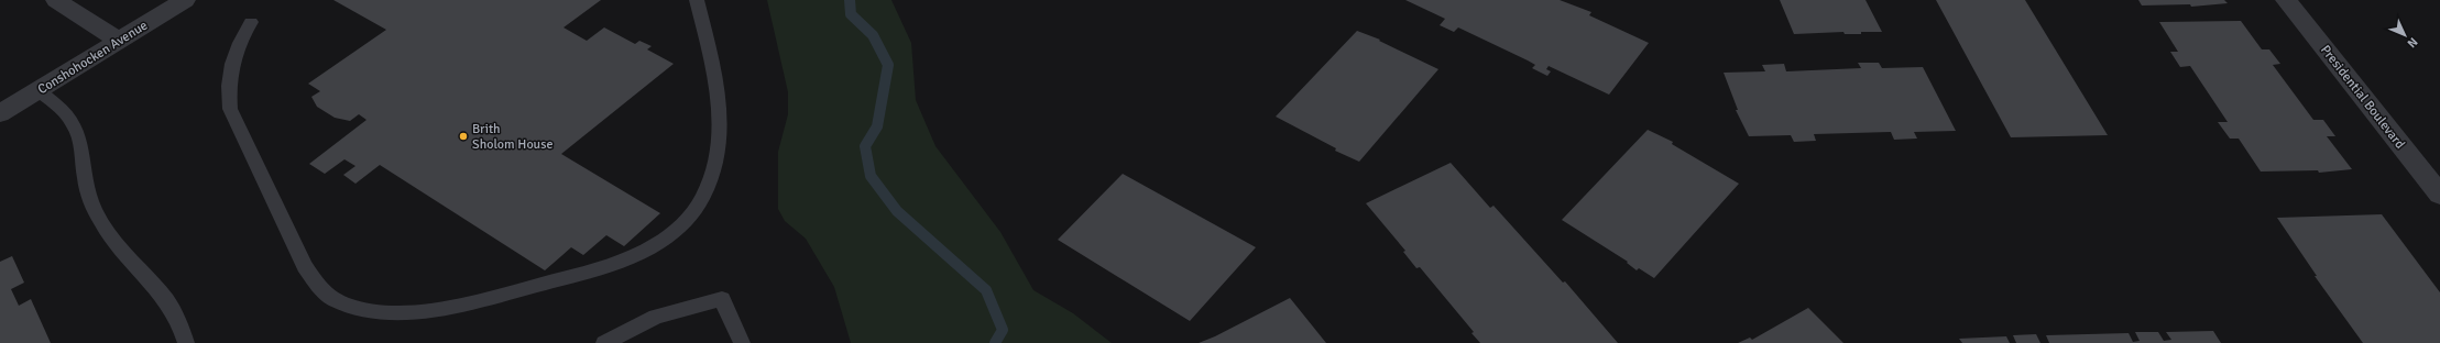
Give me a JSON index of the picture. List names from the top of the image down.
{
  "streets": {
    "street": ["Conshohocken Avenue", "Presidential Boulevard"]
  },
  "places": ["Brith Sholom House"],
  "north": "bottom right"
}
